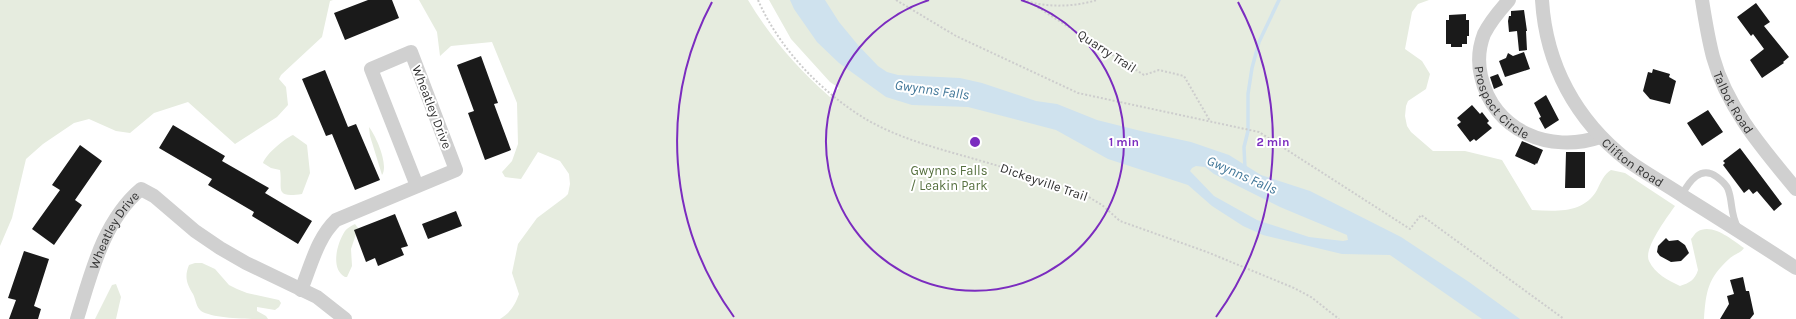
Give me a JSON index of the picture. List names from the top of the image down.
{
  "streets": {
    "street": [
      "Prospect Circle",
      "Talbot Road",
      "Wheatley Drive",
      "Clifton Road"
    ],
    "path": ["Quarry Trail", "Dickeyville Trail"]
  },
  "crossings": [
    ["Prospect Circle", "Clifton Road"]
  ],
  "water": ["Gwynns Falls"],
  "parks": ["Gwynns Falls / Leakin Park"],
  "rings": ["1 min", "2 min"]
}
